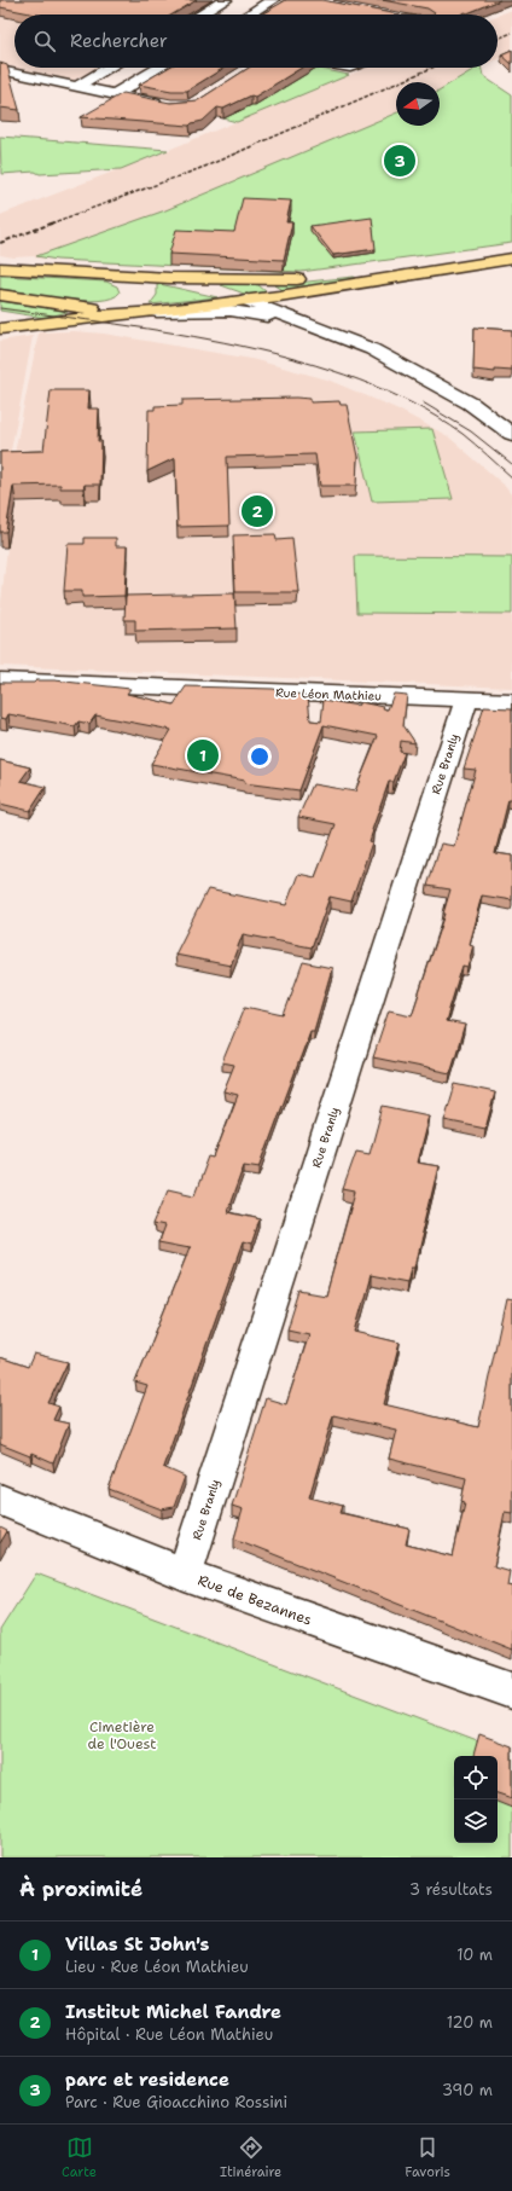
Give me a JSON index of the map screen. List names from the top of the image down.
{
  "streets": {
    "street": ["Rue Léon Mathieu", "Rue Branly", "Rue de Bezannes"]
  },
  "crossings": [
    ["Rue Léon Mathieu", "Rue Branly"],
    ["Rue Branly", "Rue de Bezannes"]
  ],
  "parks": ["Cimetière de l'Ouest"],
  "north": "left",
  "page": {
    "search": "Rechercher",
    "pins": ["3", "2", "1"],
    "heading": ["À proximité", "3 résultats"],
    "list": [
      {
        "mark": "1",
        "name": "Villas St John's",
        "note": "Lieu · Rue Léon Mathieu",
        "value": "10 m"
      },
      {
        "mark": "2",
        "name": "Institut Michel Fandre",
        "note": "Hôpital · Rue Léon Mathieu",
        "value": "120 m"
      },
      {
        "mark": "3",
        "name": "parc et residence",
        "note": "Parc · Rue Gioacchino Rossini",
        "value": "390 m"
      }
    ],
    "nav": ["Carte", "Itinéraire", "Favoris"]
  }
}
